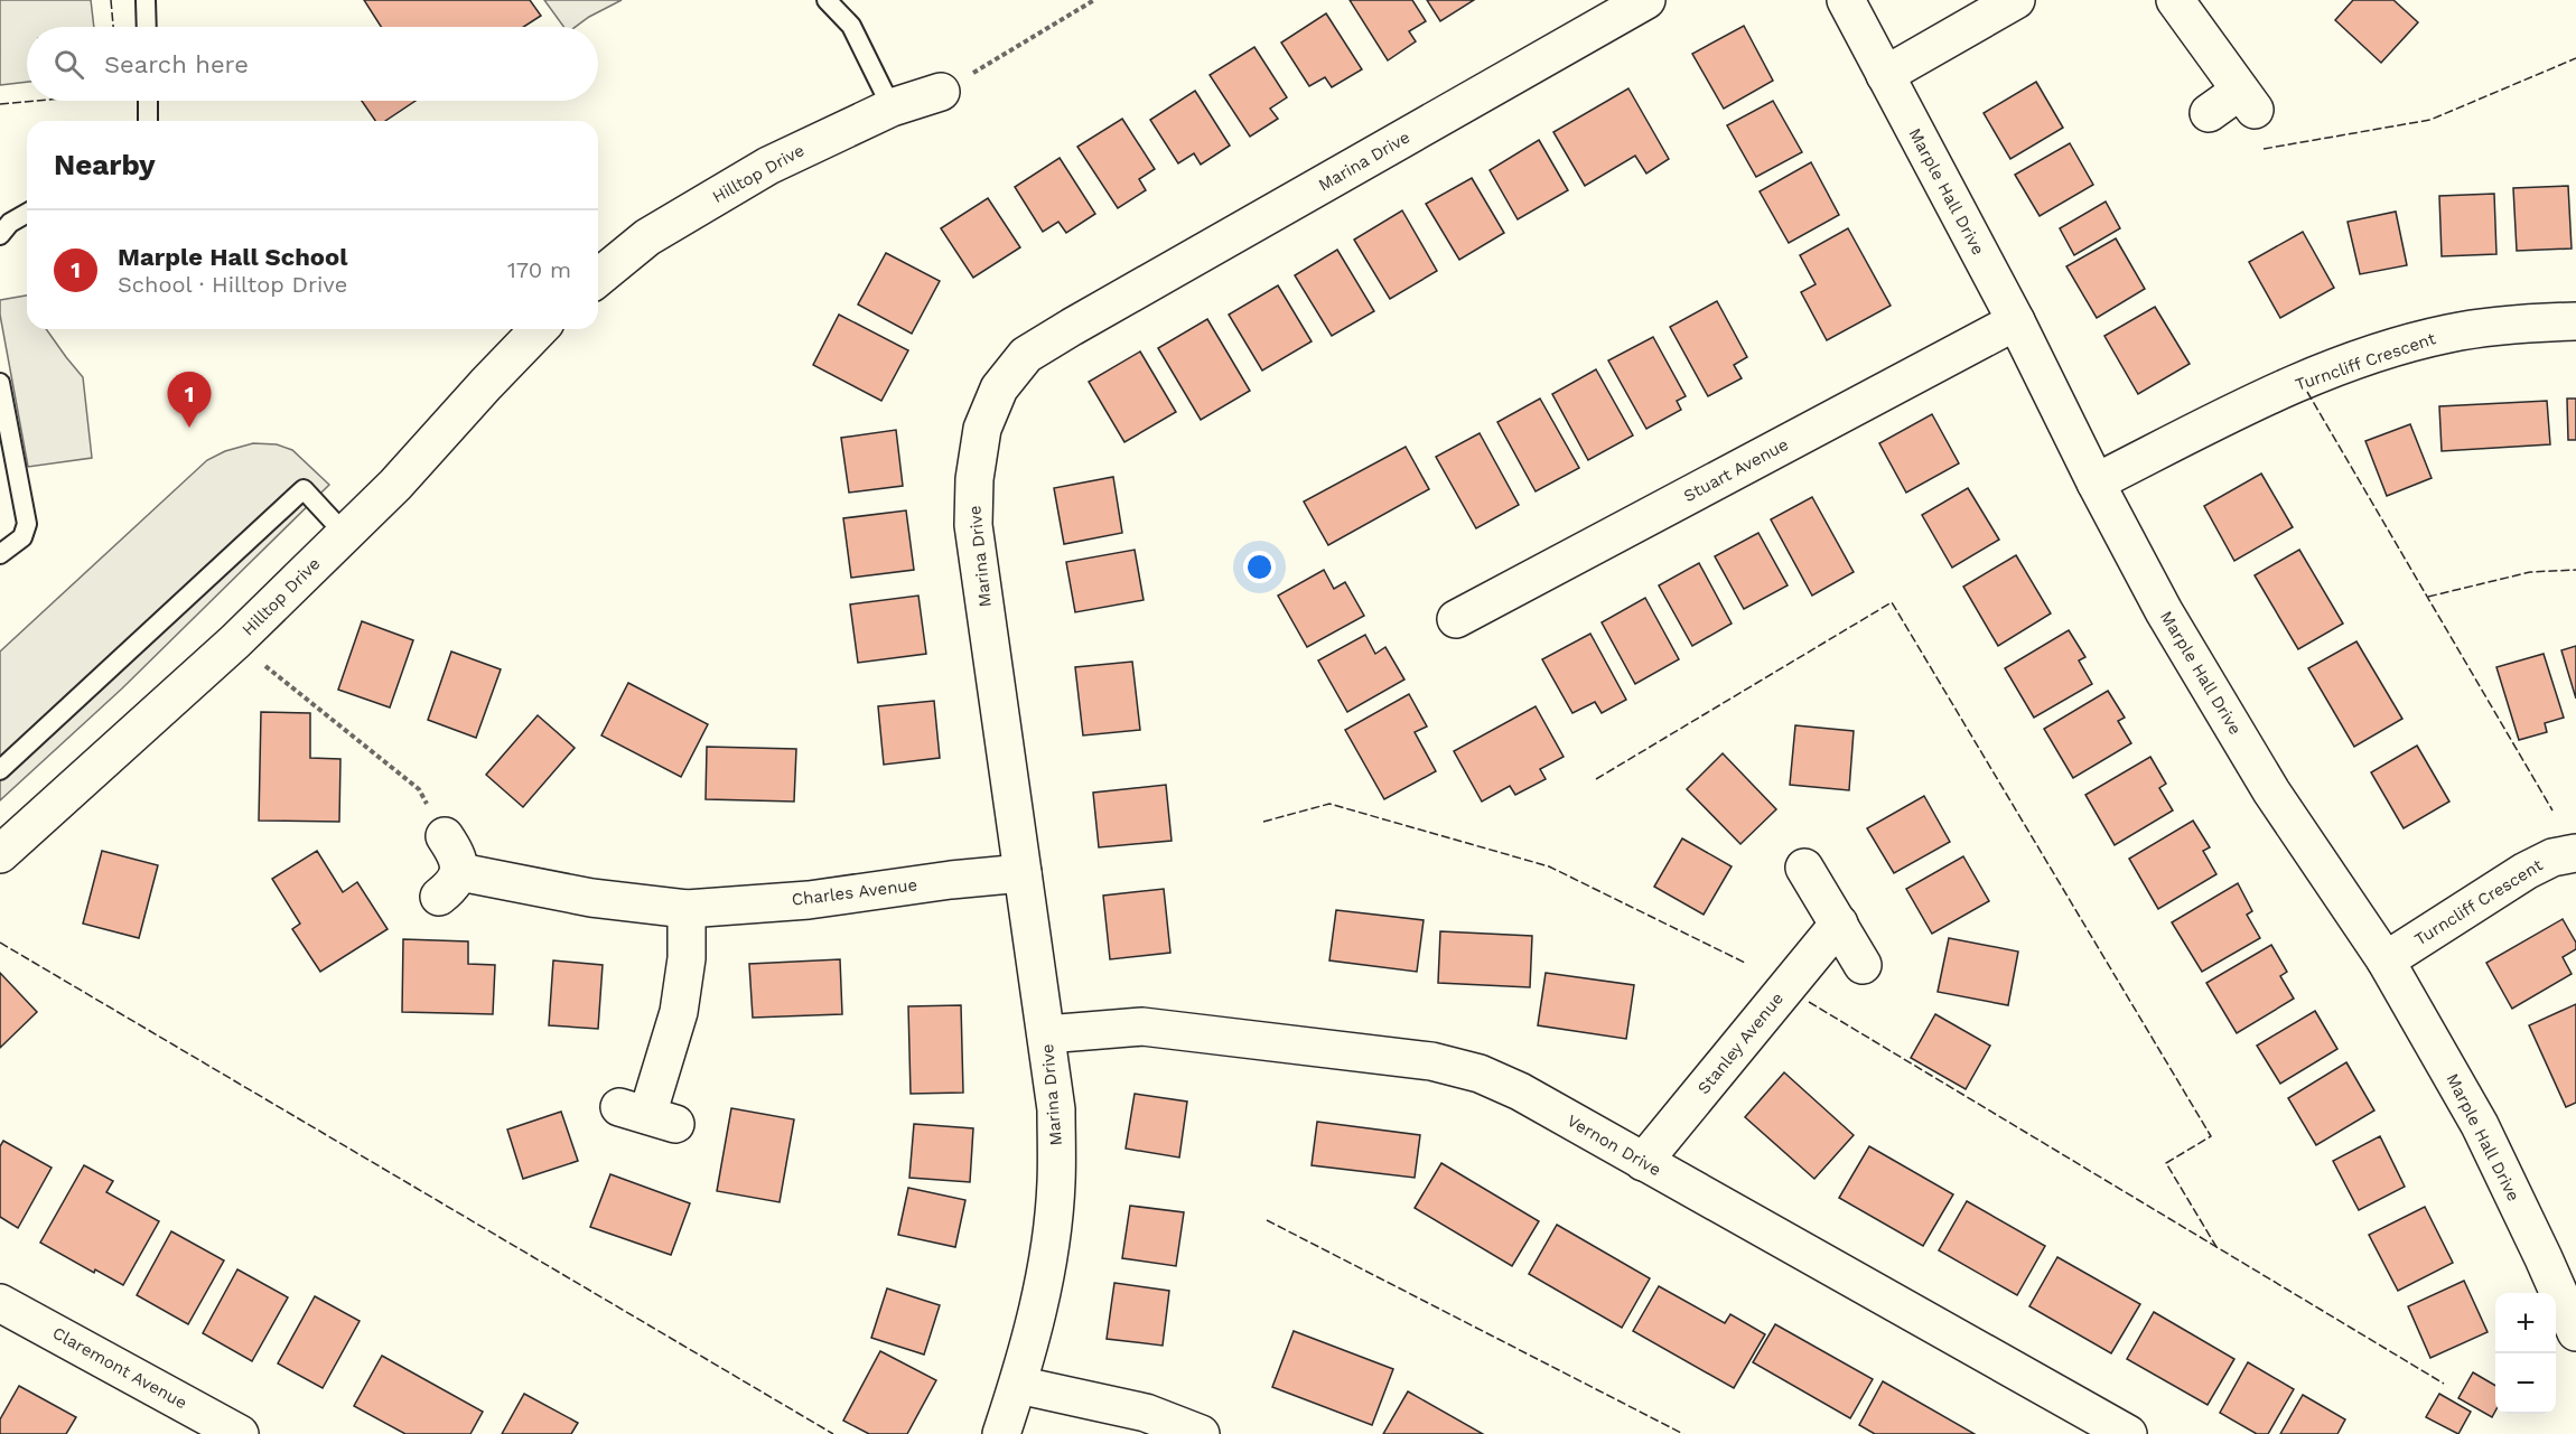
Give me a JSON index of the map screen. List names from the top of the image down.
{
  "streets": {
    "street": [
      "Marina Drive",
      "Hilltop Drive",
      "Marple Hall Drive",
      "Turncliff Crescent",
      "Stuart Avenue",
      "Charles Avenue",
      "Stanley Avenue",
      "Vernon Drive",
      "Claremont Avenue"
    ]
  },
  "crossings": [
    ["Marina Drive", "Charles Avenue"],
    ["Marina Drive", "Vernon Drive"],
    ["Marple Hall Drive", "Turncliff Crescent"],
    ["Marple Hall Drive", "Stuart Avenue"],
    ["Stanley Avenue", "Vernon Drive"]
  ],
  "page": {
    "search": "Search here",
    "heading": "Nearby",
    "list": [
      {
        "mark": "1",
        "name": "Marple Hall School",
        "note": "School · Hilltop Drive",
        "value": "170 m"
      }
    ],
    "pins": "1",
    "map_buttons": ["+", "−"]
  }
}
